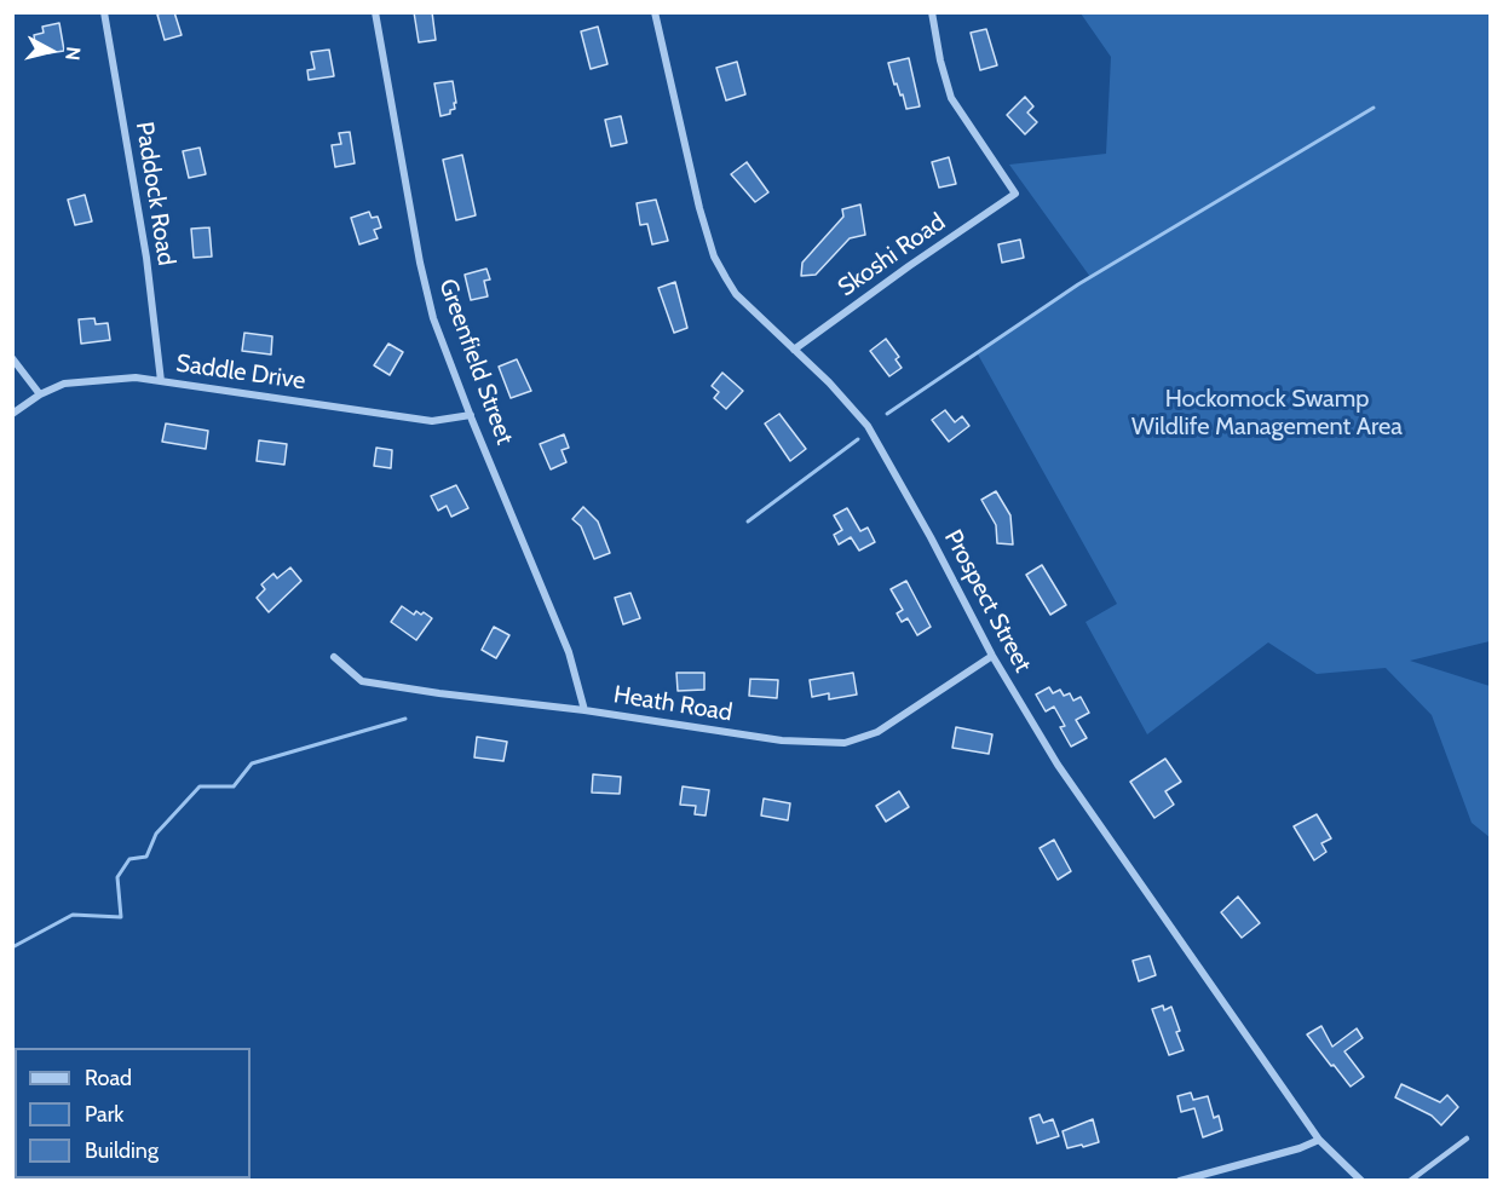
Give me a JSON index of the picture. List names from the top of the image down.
{
  "streets": {
    "street": [
      "Paddock Road",
      "Skoshi Road",
      "Greenfield Street",
      "Saddle Drive",
      "Prospect Street",
      "Heath Road"
    ]
  },
  "crossings": [
    ["Paddock Road", "Saddle Drive"],
    ["Skoshi Road", "Prospect Street"],
    ["Greenfield Street", "Saddle Drive"],
    ["Greenfield Street", "Heath Road"],
    ["Prospect Street", "Heath Road"]
  ],
  "parks": ["Hockomock Swamp Wildlife Management Area"],
  "legend": ["Road", "Park", "Building"],
  "north": "right"
}
